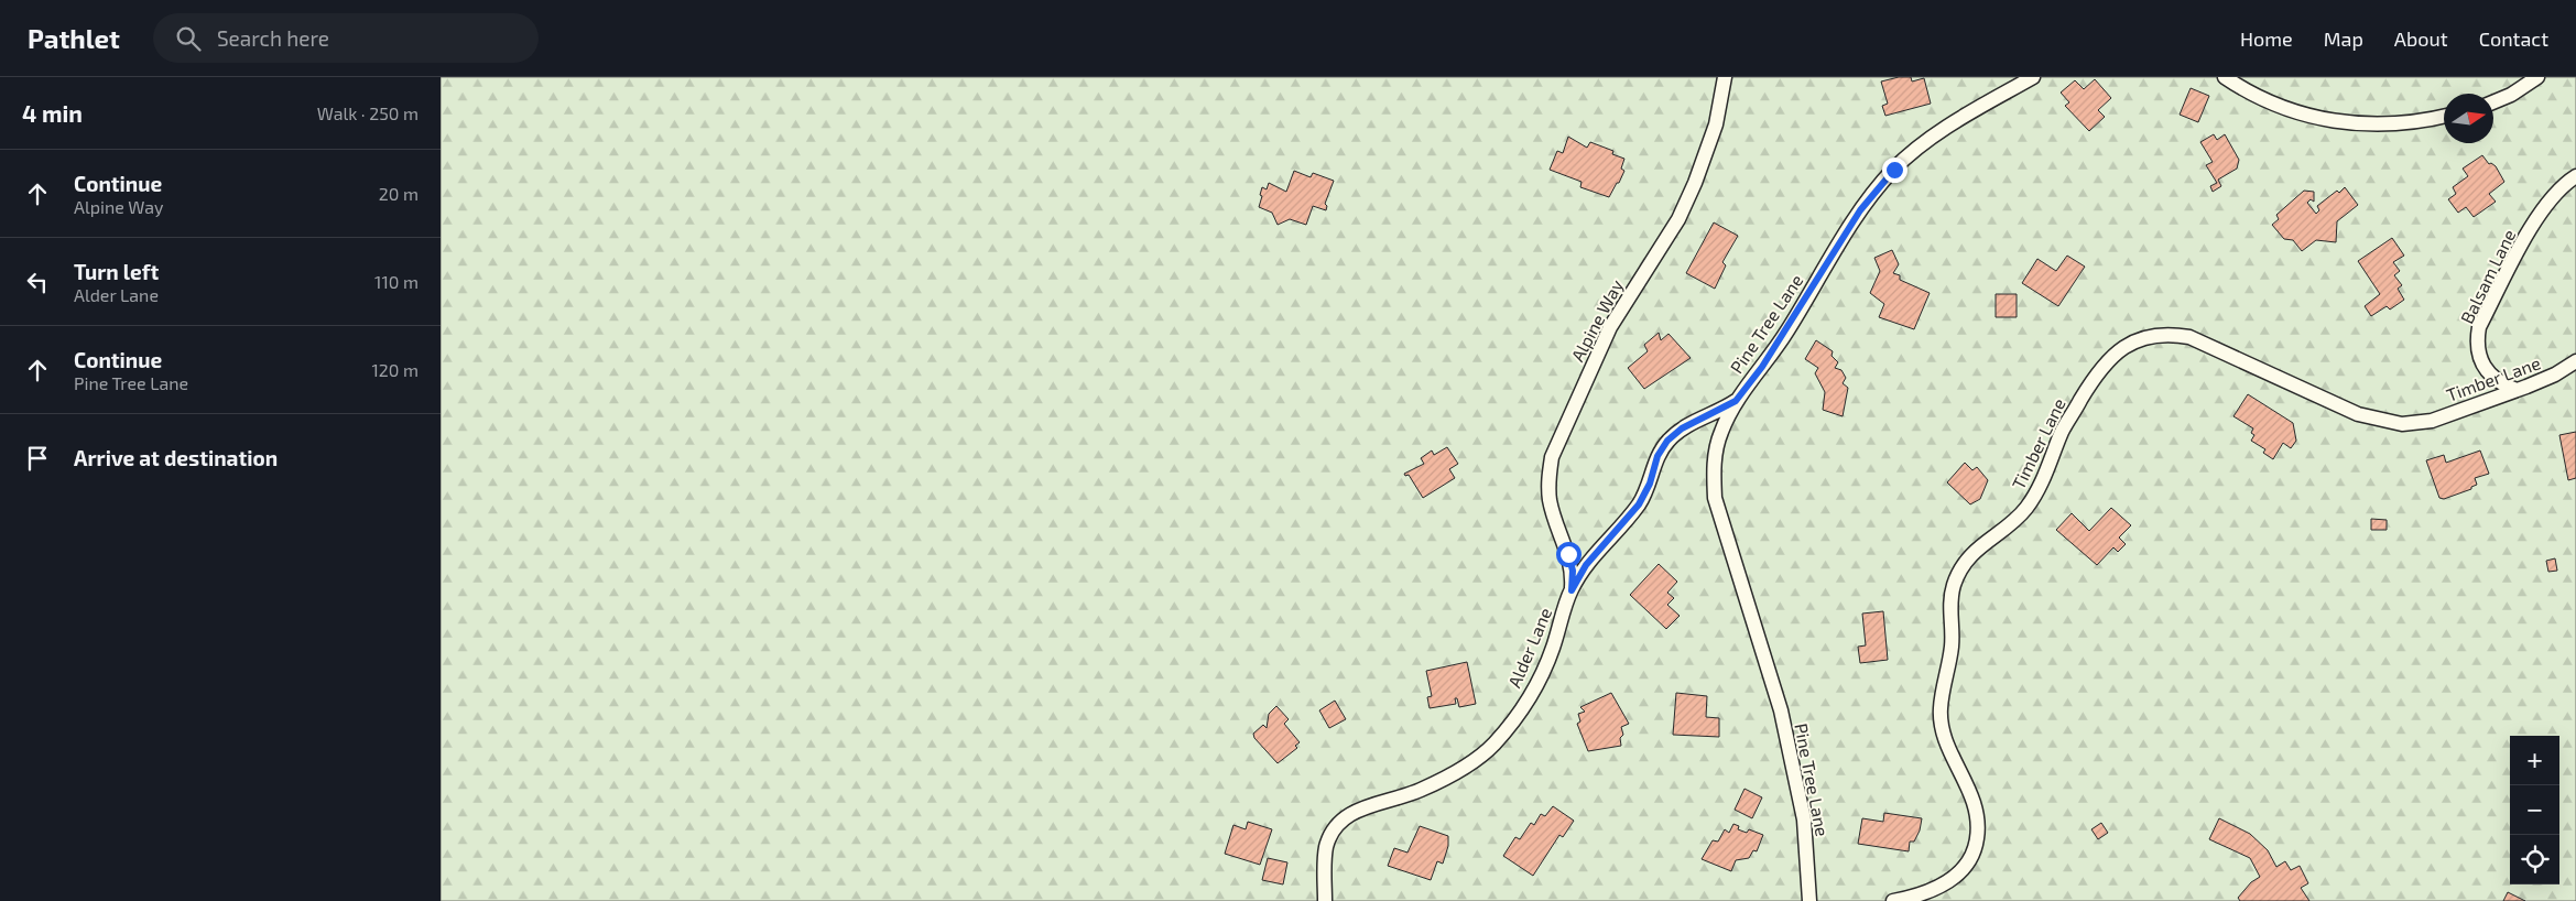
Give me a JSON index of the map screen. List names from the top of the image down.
{
  "streets": {
    "street": [
      "Balsam Lane",
      "Alpine Way",
      "Pine Tree Lane",
      "Timber Lane",
      "Alder Lane"
    ]
  },
  "crossings": [
    ["Balsam Lane", "Timber Lane"],
    ["Alpine Way", "Alder Lane"],
    ["Pine Tree Lane", "Alder Lane"]
  ],
  "north": "right",
  "page": {
    "header": "Pathlet",
    "search": "Search here",
    "nav": [
      "Home",
      "Map",
      "About",
      "Contact"
    ],
    "heading": ["4 min", "Walk · 250 m"],
    "list": [
      ["Continue", "Alpine Way", "20 m"],
      ["Turn left", "Alder Lane", "110 m"],
      ["Continue", "Pine Tree Lane", "120 m"],
      "Arrive at destination"
    ],
    "map_buttons": ["+", "−"]
  }
}
